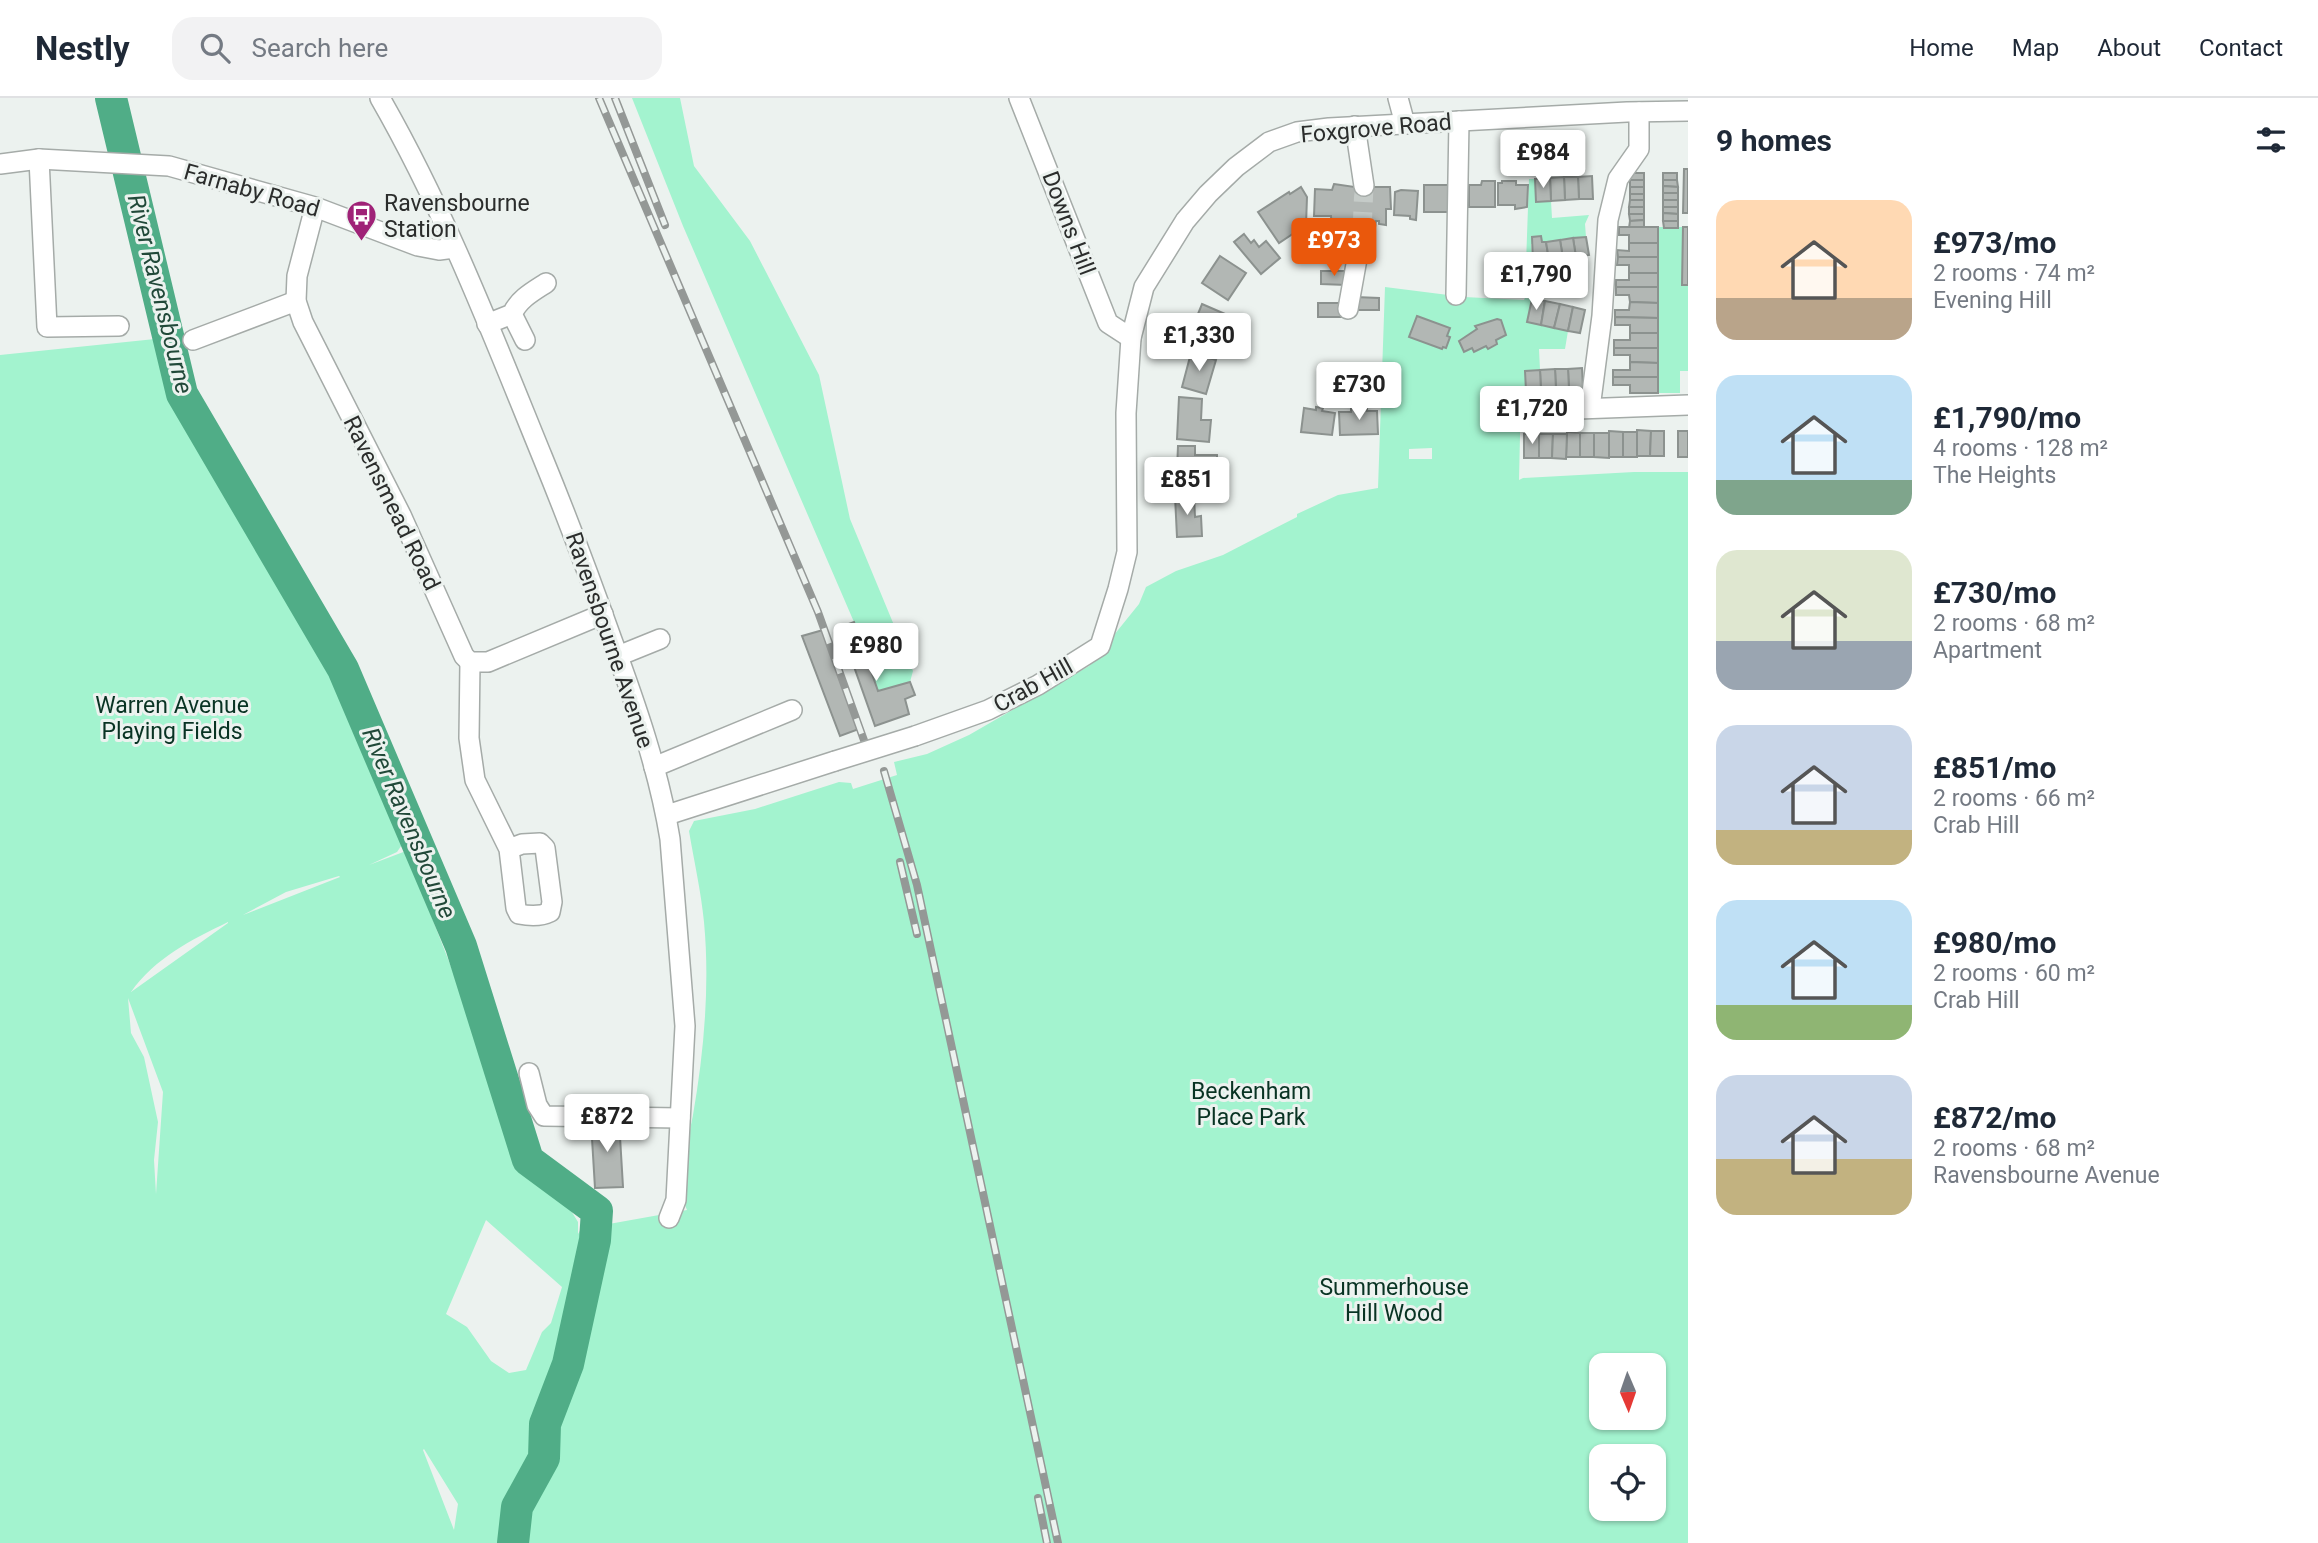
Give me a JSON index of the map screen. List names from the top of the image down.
{
  "streets": {
    "street": [
      "Foxgrove Road",
      "Farnaby Road",
      "Downs Hill",
      "Ravensmead Road",
      "Ravensbourne Avenue",
      "Crab Hill"
    ]
  },
  "crossings": [
    ["Foxgrove Road", "Downs Hill"],
    ["Foxgrove Road", "Crab Hill"],
    ["Farnaby Road", "Ravensmead Road"],
    ["Farnaby Road", "Ravensbourne Avenue"],
    ["Downs Hill", "Crab Hill"],
    ["Ravensbourne Avenue", "Crab Hill"]
  ],
  "water": ["River Ravensbourne"],
  "parks": ["Warren Avenue Playing Fields", "Beckenham Place Park", "Summerhouse Hill Wood"],
  "places": {
    "bus stop": ["Ravensbourne Station"]
  },
  "north": "bottom",
  "page": {
    "header": "Nestly",
    "search": "Search here",
    "nav": [
      "Home",
      "Map",
      "About",
      "Contact"
    ],
    "heading": "9 homes",
    "price": [
      "£984",
      "£973",
      "£1,790",
      "£1,330",
      "£730",
      "£1,720",
      "£851",
      "£980",
      "£872"
    ],
    "list": [
      {
        "name": "£973/mo",
        "note": "2 rooms · 74 m² · Evening Hill"
      },
      {
        "name": "£1,790/mo",
        "note": "4 rooms · 128 m² · The Heights"
      },
      {
        "name": "£730/mo",
        "note": "2 rooms · 68 m² · Apartment"
      },
      {
        "name": "£851/mo",
        "note": "2 rooms · 66 m² · Crab Hill"
      },
      {
        "name": "£980/mo",
        "note": "2 rooms · 60 m² · Crab Hill"
      },
      {
        "name": "£872/mo",
        "note": "2 rooms · 68 m² · Ravensbourne Avenue"
      }
    ]
  }
}
